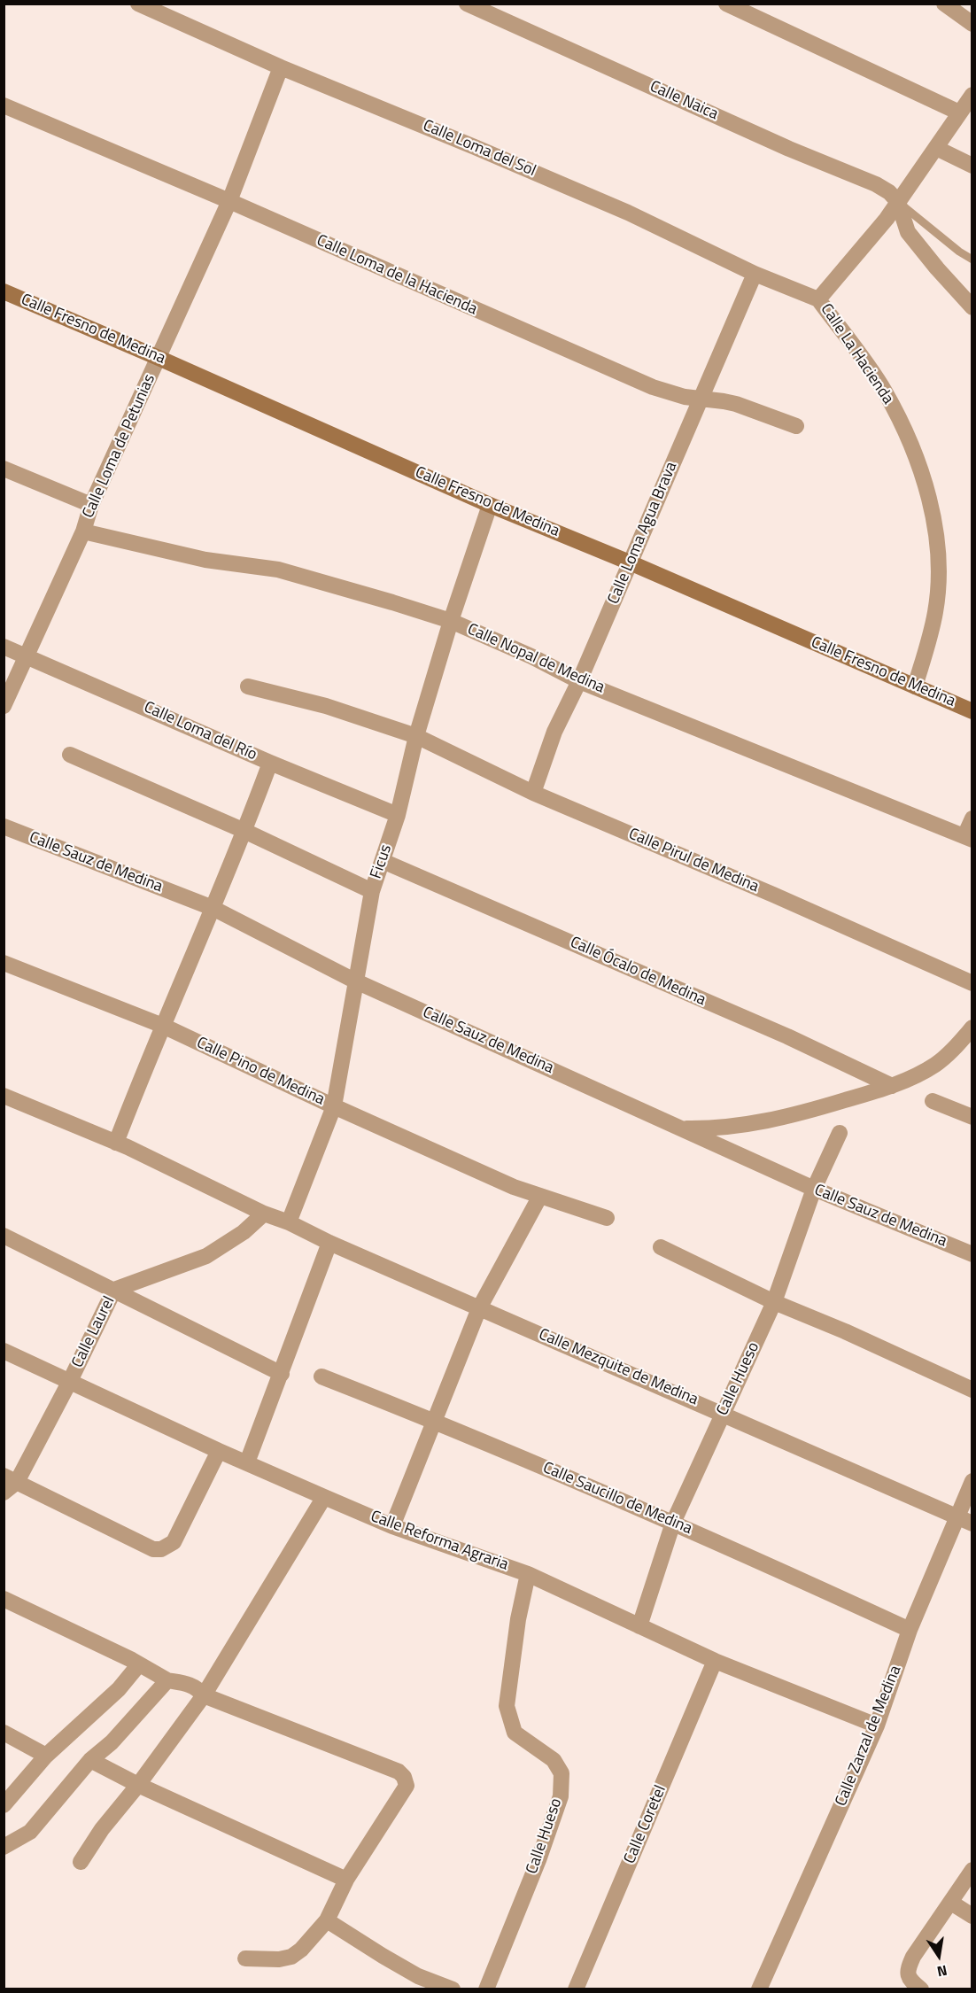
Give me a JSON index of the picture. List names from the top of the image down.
{
  "streets": {
    "street": [
      "Calle Naica",
      "Calle Loma del Sol",
      "Calle Loma de la Hacienda",
      "Calle Fresno de Medina",
      "Calle La Hacienda",
      "Calle Loma de Petunias",
      "Calle Loma Agua Brava",
      "Calle Nopal de Medina",
      "Calle Loma del Río",
      "Calle Pirul de Medina",
      "Ficus",
      "Calle Sauz de Medina",
      "Calle Ócalo de Medina",
      "Calle Pino de Medina",
      "Calle Laurel",
      "Calle Mezquite de Medina",
      "Calle Hueso",
      "Calle Saucillo de Medina",
      "Calle Reforma Agraria",
      "Calle Zarzal de Medina",
      "Calle Coretel"
    ]
  },
  "crossings": [
    ["Calle Loma del Sol", "Calle La Hacienda"],
    ["Calle Loma del Sol", "Calle Loma de Petunias"],
    ["Calle Loma del Sol", "Calle Loma Agua Brava"],
    ["Calle Loma de la Hacienda", "Calle Loma de Petunias"],
    ["Calle Loma de la Hacienda", "Calle Loma Agua Brava"],
    ["Calle Fresno de Medina", "Calle La Hacienda"],
    ["Calle Fresno de Medina", "Calle Loma de Petunias"],
    ["Calle Fresno de Medina", "Calle Loma Agua Brava"],
    ["Calle Fresno de Medina", "Ficus"],
    ["Calle Loma de Petunias", "Calle Nopal de Medina"],
    ["Calle Loma de Petunias", "Calle Loma del Río"],
    ["Calle Loma Agua Brava", "Calle Nopal de Medina"],
    ["Calle Loma Agua Brava", "Calle Pirul de Medina"],
    ["Calle Nopal de Medina", "Ficus"],
    ["Calle Loma del Río", "Ficus"],
    ["Calle Pirul de Medina", "Ficus"],
    ["Ficus", "Calle Sauz de Medina"],
    ["Ficus", "Calle Ócalo de Medina"],
    ["Ficus", "Calle Pino de Medina"],
    ["Ficus", "Calle Mezquite de Medina"],
    ["Calle Sauz de Medina", "Calle Hueso"],
    ["Calle Laurel", "Calle Mezquite de Medina"],
    ["Calle Laurel", "Calle Reforma Agraria"],
    ["Calle Mezquite de Medina", "Calle Hueso"],
    ["Calle Mezquite de Medina", "Calle Zarzal de Medina"],
    ["Calle Hueso", "Calle Saucillo de Medina"],
    ["Calle Hueso", "Calle Reforma Agraria"],
    ["Calle Saucillo de Medina", "Calle Zarzal de Medina"],
    ["Calle Reforma Agraria", "Calle Zarzal de Medina"],
    ["Calle Reforma Agraria", "Calle Coretel"]
  ],
  "north": "bottom"
}
